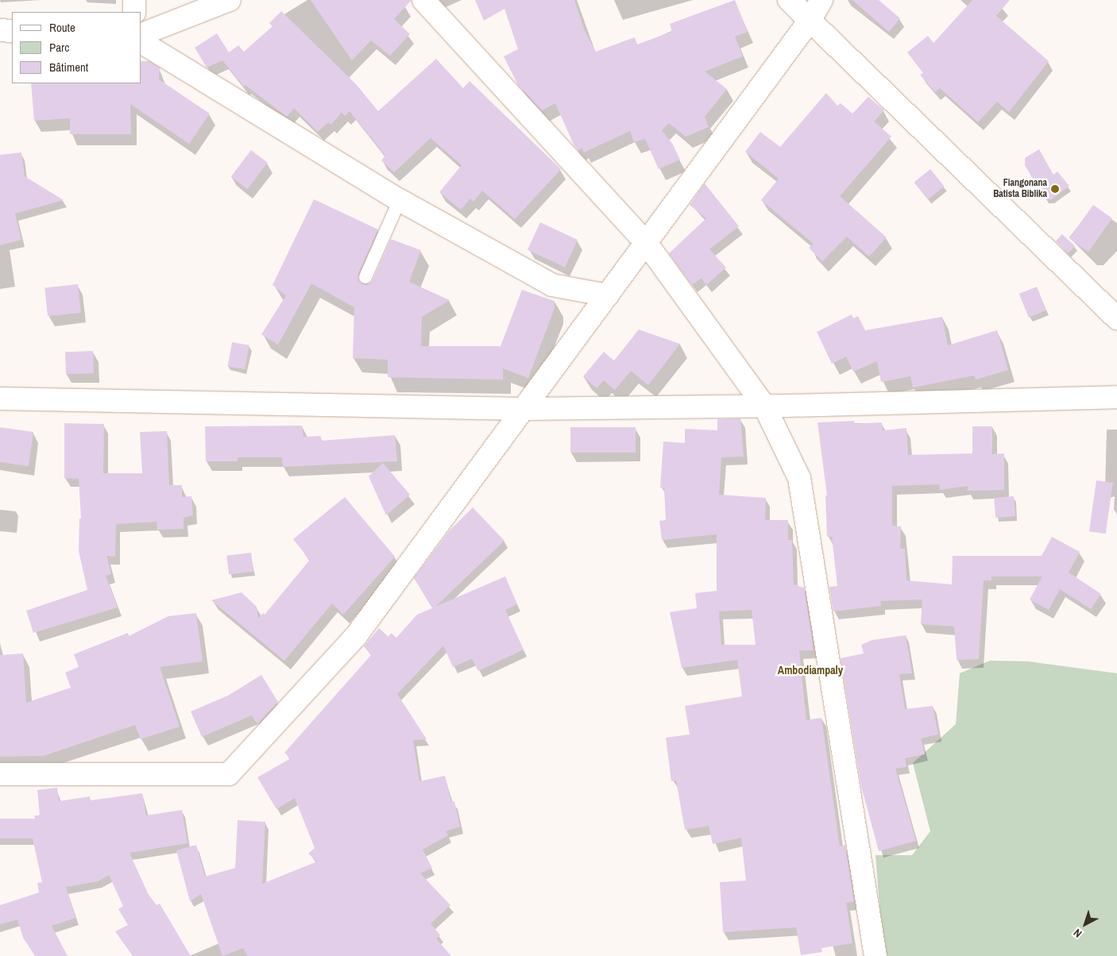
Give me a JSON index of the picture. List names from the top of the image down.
{
  "districts": ["Ambodiampaly"],
  "places": ["Fiangonana Batista Biblika"],
  "legend": ["Route", "Parc", "Bâtiment"],
  "north": "bottom left"
}
